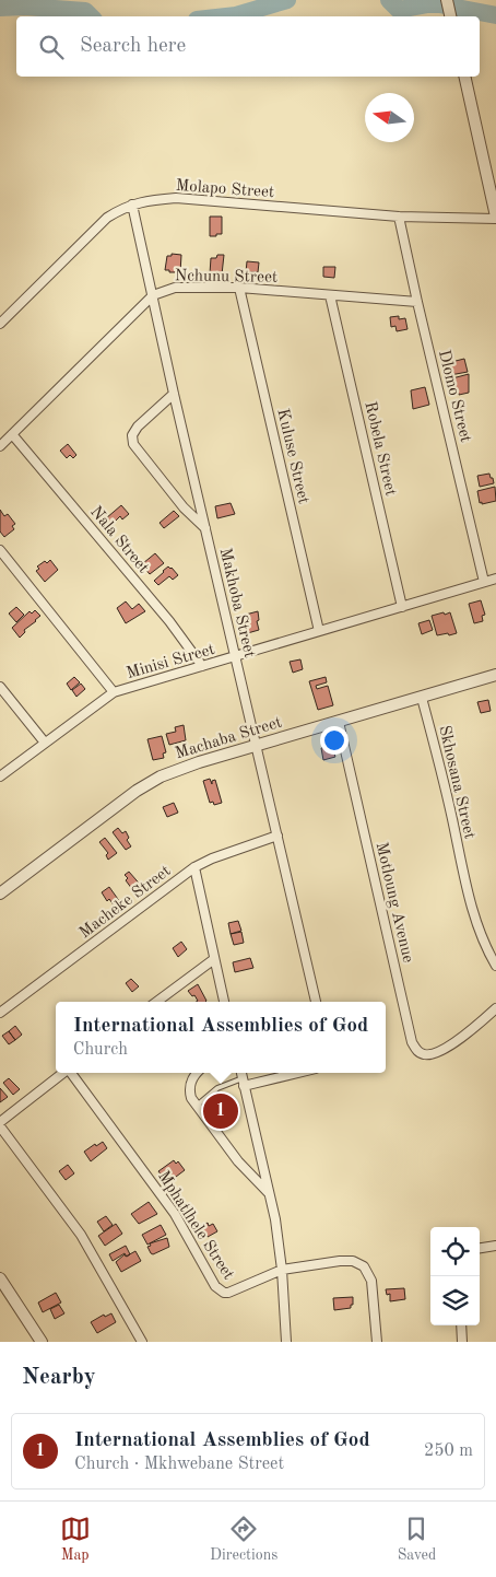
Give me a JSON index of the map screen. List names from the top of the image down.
{
  "streets": {
    "street": [
      "Molapo Street",
      "Nchunu Street",
      "Dlomo Street",
      "Robela Street",
      "Kuluse Street",
      "Nala Street",
      "Makhoba Street",
      "Minisi Street",
      "Machaba Street",
      "Skhosana Street",
      "Macheke Street",
      "Motloung Avenue",
      "Mphatlhele Street"
    ]
  },
  "crossings": [
    ["Molapo Street", "Dlomo Street"],
    ["Molapo Street", "Makhoba Street"],
    ["Nchunu Street", "Dlomo Street"],
    ["Nchunu Street", "Robela Street"],
    ["Nchunu Street", "Kuluse Street"],
    ["Nchunu Street", "Nala Street"],
    ["Nchunu Street", "Makhoba Street"],
    ["Dlomo Street", "Minisi Street"],
    ["Robela Street", "Minisi Street"],
    ["Kuluse Street", "Minisi Street"],
    ["Nala Street", "Minisi Street"],
    ["Makhoba Street", "Minisi Street"],
    ["Makhoba Street", "Machaba Street"],
    ["Makhoba Street", "Macheke Street"],
    ["Machaba Street", "Skhosana Street"],
    ["Machaba Street", "Motloung Avenue"]
  ],
  "north": "left",
  "page": {
    "search": "Search here",
    "popup": ["International Assemblies of God", "Church"],
    "pins": "1",
    "heading": "Nearby",
    "list": [
      {
        "mark": "1",
        "name": "International Assemblies of God",
        "note": "Church · Mkhwebane Street",
        "value": "250 m"
      }
    ],
    "nav": ["Map", "Directions", "Saved"]
  }
}
